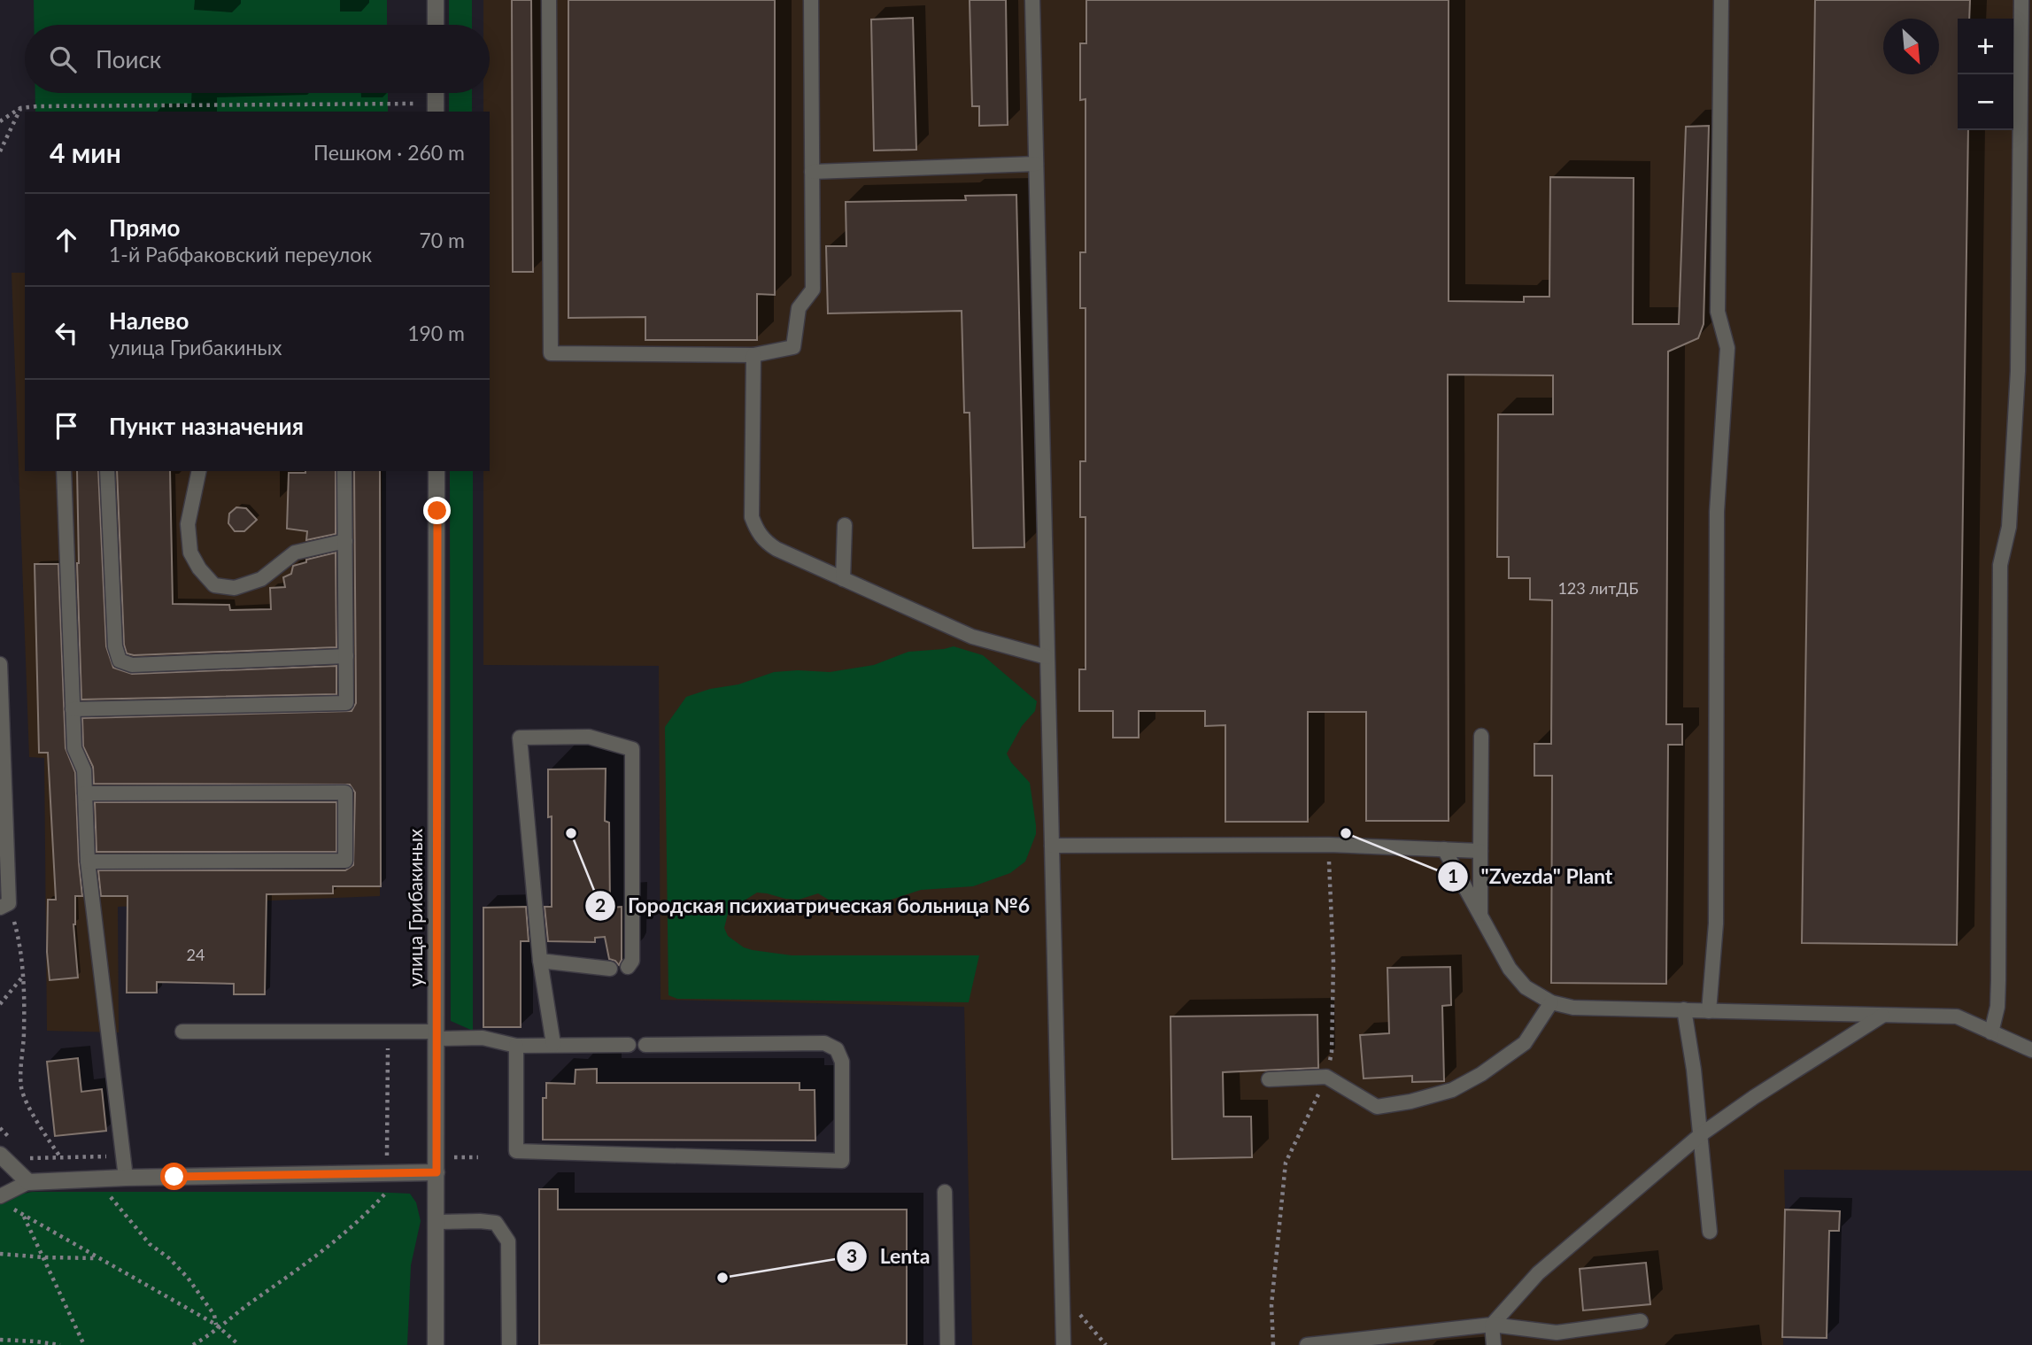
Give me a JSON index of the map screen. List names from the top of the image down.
{
  "streets": {
    "street": ["улица Грибакиных"]
  },
  "places": ["Городская психиатрическая больница №6", "\"Zvezda\" Plant", "Lenta"],
  "house_numbers": ["123 литДБ", "24"],
  "north": "bottom right",
  "page": {
    "map_buttons": ["+", "−"],
    "search": "Поиск",
    "heading": ["4 мин", "Пешком · 260 m"],
    "list": [
      ["Прямо", "1-й Рабфаковский переулок", "70 m"],
      ["Налево", "улица Грибакиных", "190 m"],
      "Пункт назначения"
    ]
  }
}
